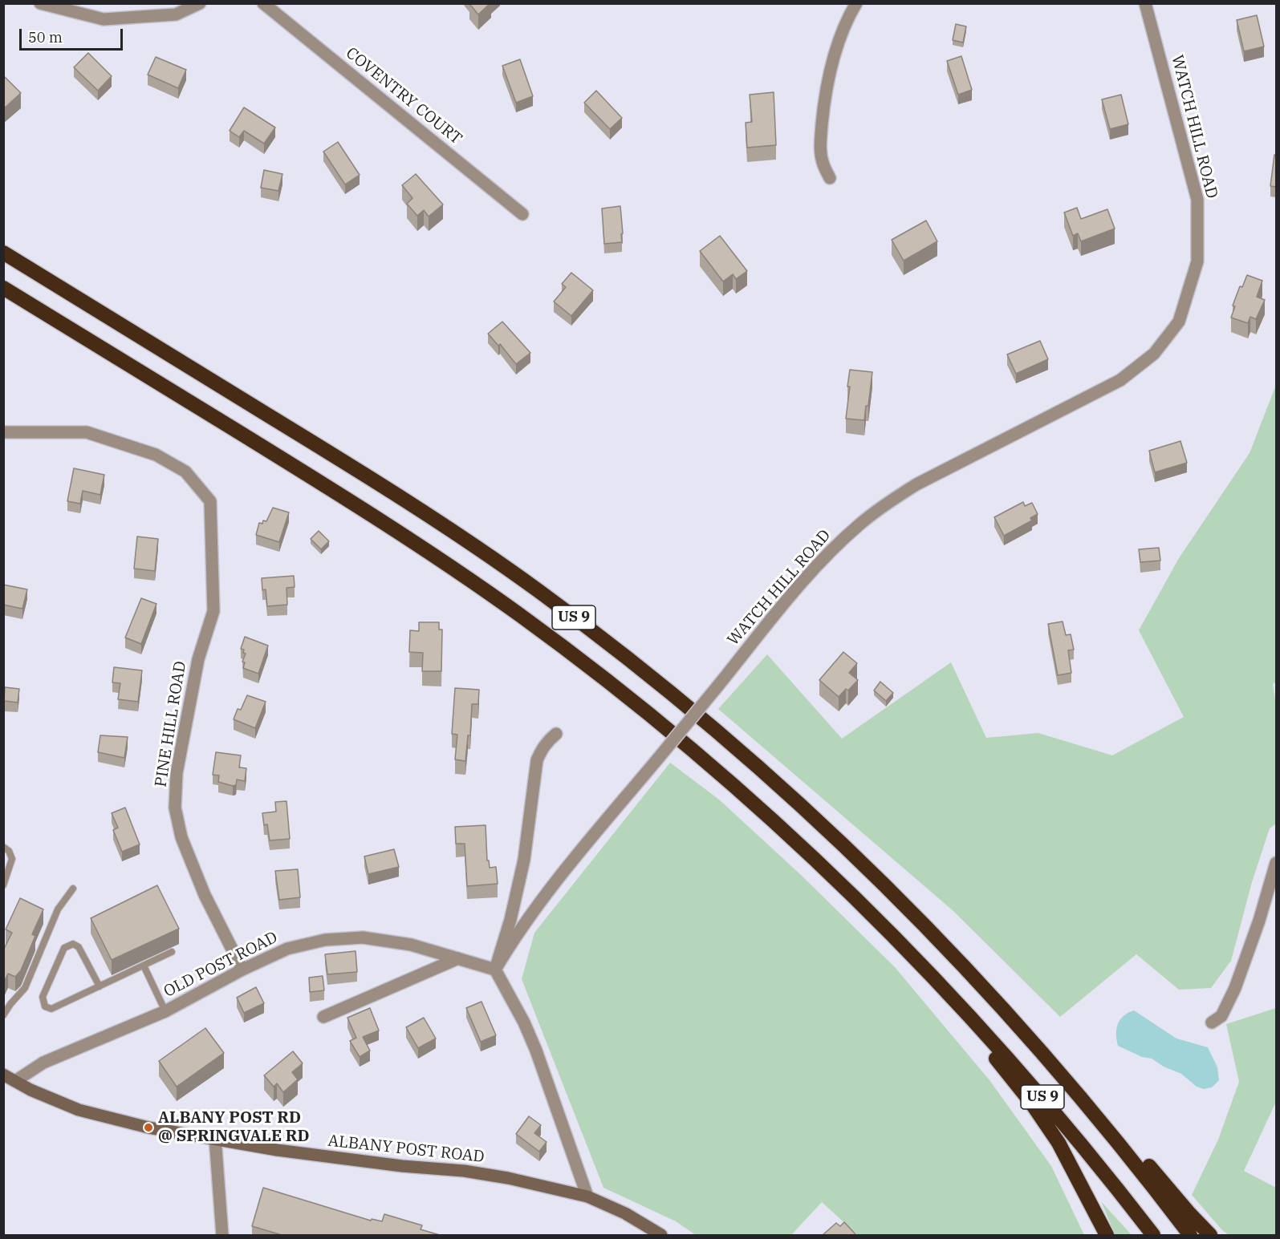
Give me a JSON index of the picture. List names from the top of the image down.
{
  "streets": {
    "highway": ["US 9"],
    "main road": ["ALBANY POST ROAD"],
    "street": [
      "COVENTRY COURT",
      "WATCH HILL ROAD",
      "PINE HILL ROAD",
      "OLD POST ROAD"
    ]
  },
  "crossings": [
    ["WATCH HILL ROAD", "OLD POST ROAD"],
    ["PINE HILL ROAD", "OLD POST ROAD"],
    ["OLD POST ROAD", "ALBANY POST ROAD"]
  ],
  "places": ["ALBANY POST RD @ SPRINGVALE RD"],
  "scale_bar": "50 m"
}
